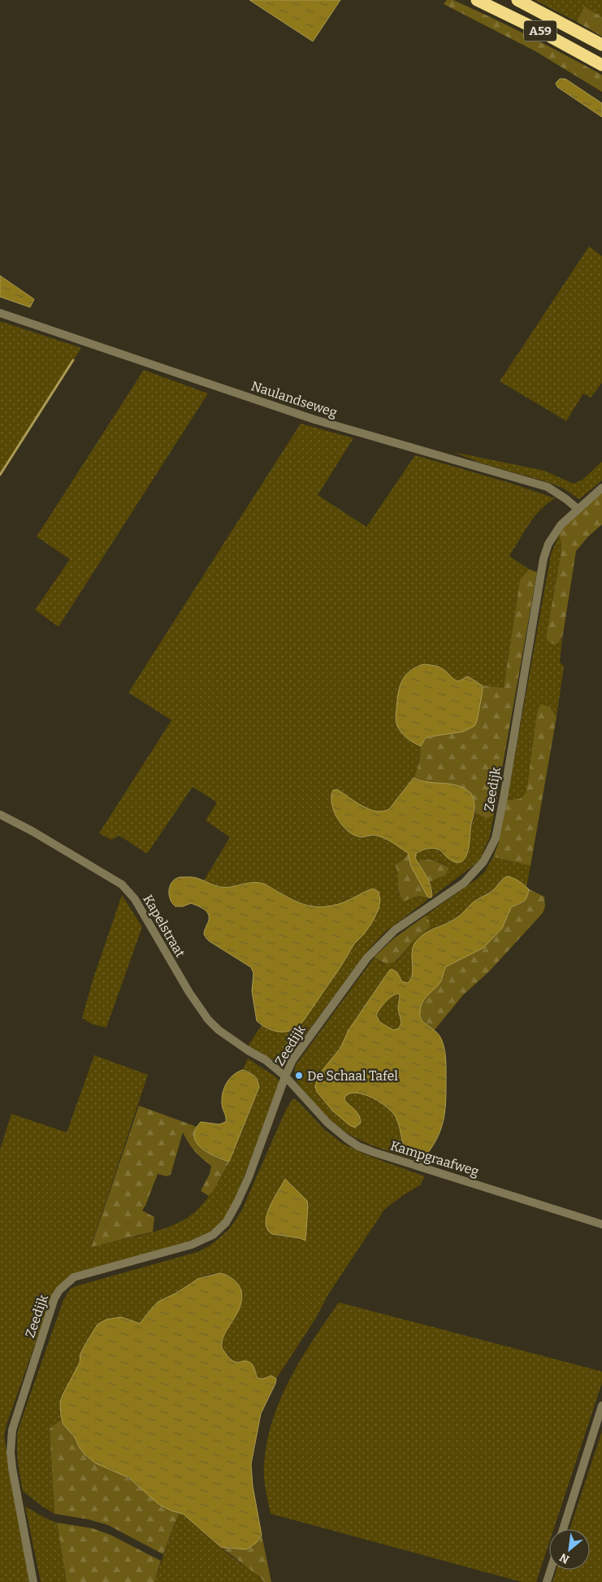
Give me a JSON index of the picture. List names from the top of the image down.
{
  "streets": {
    "highway": ["A59"],
    "street": [
      "Naulandseweg",
      "Zeedijk",
      "Kapelstraat",
      "Kampgraafweg"
    ]
  },
  "crossings": [
    ["Naulandseweg", "Zeedijk"],
    ["Zeedijk", "Kapelstraat"],
    ["Zeedijk", "Kampgraafweg"],
    ["Kapelstraat", "Kampgraafweg"]
  ],
  "places": ["De Schaal Tafel"],
  "north": "bottom left"
}
